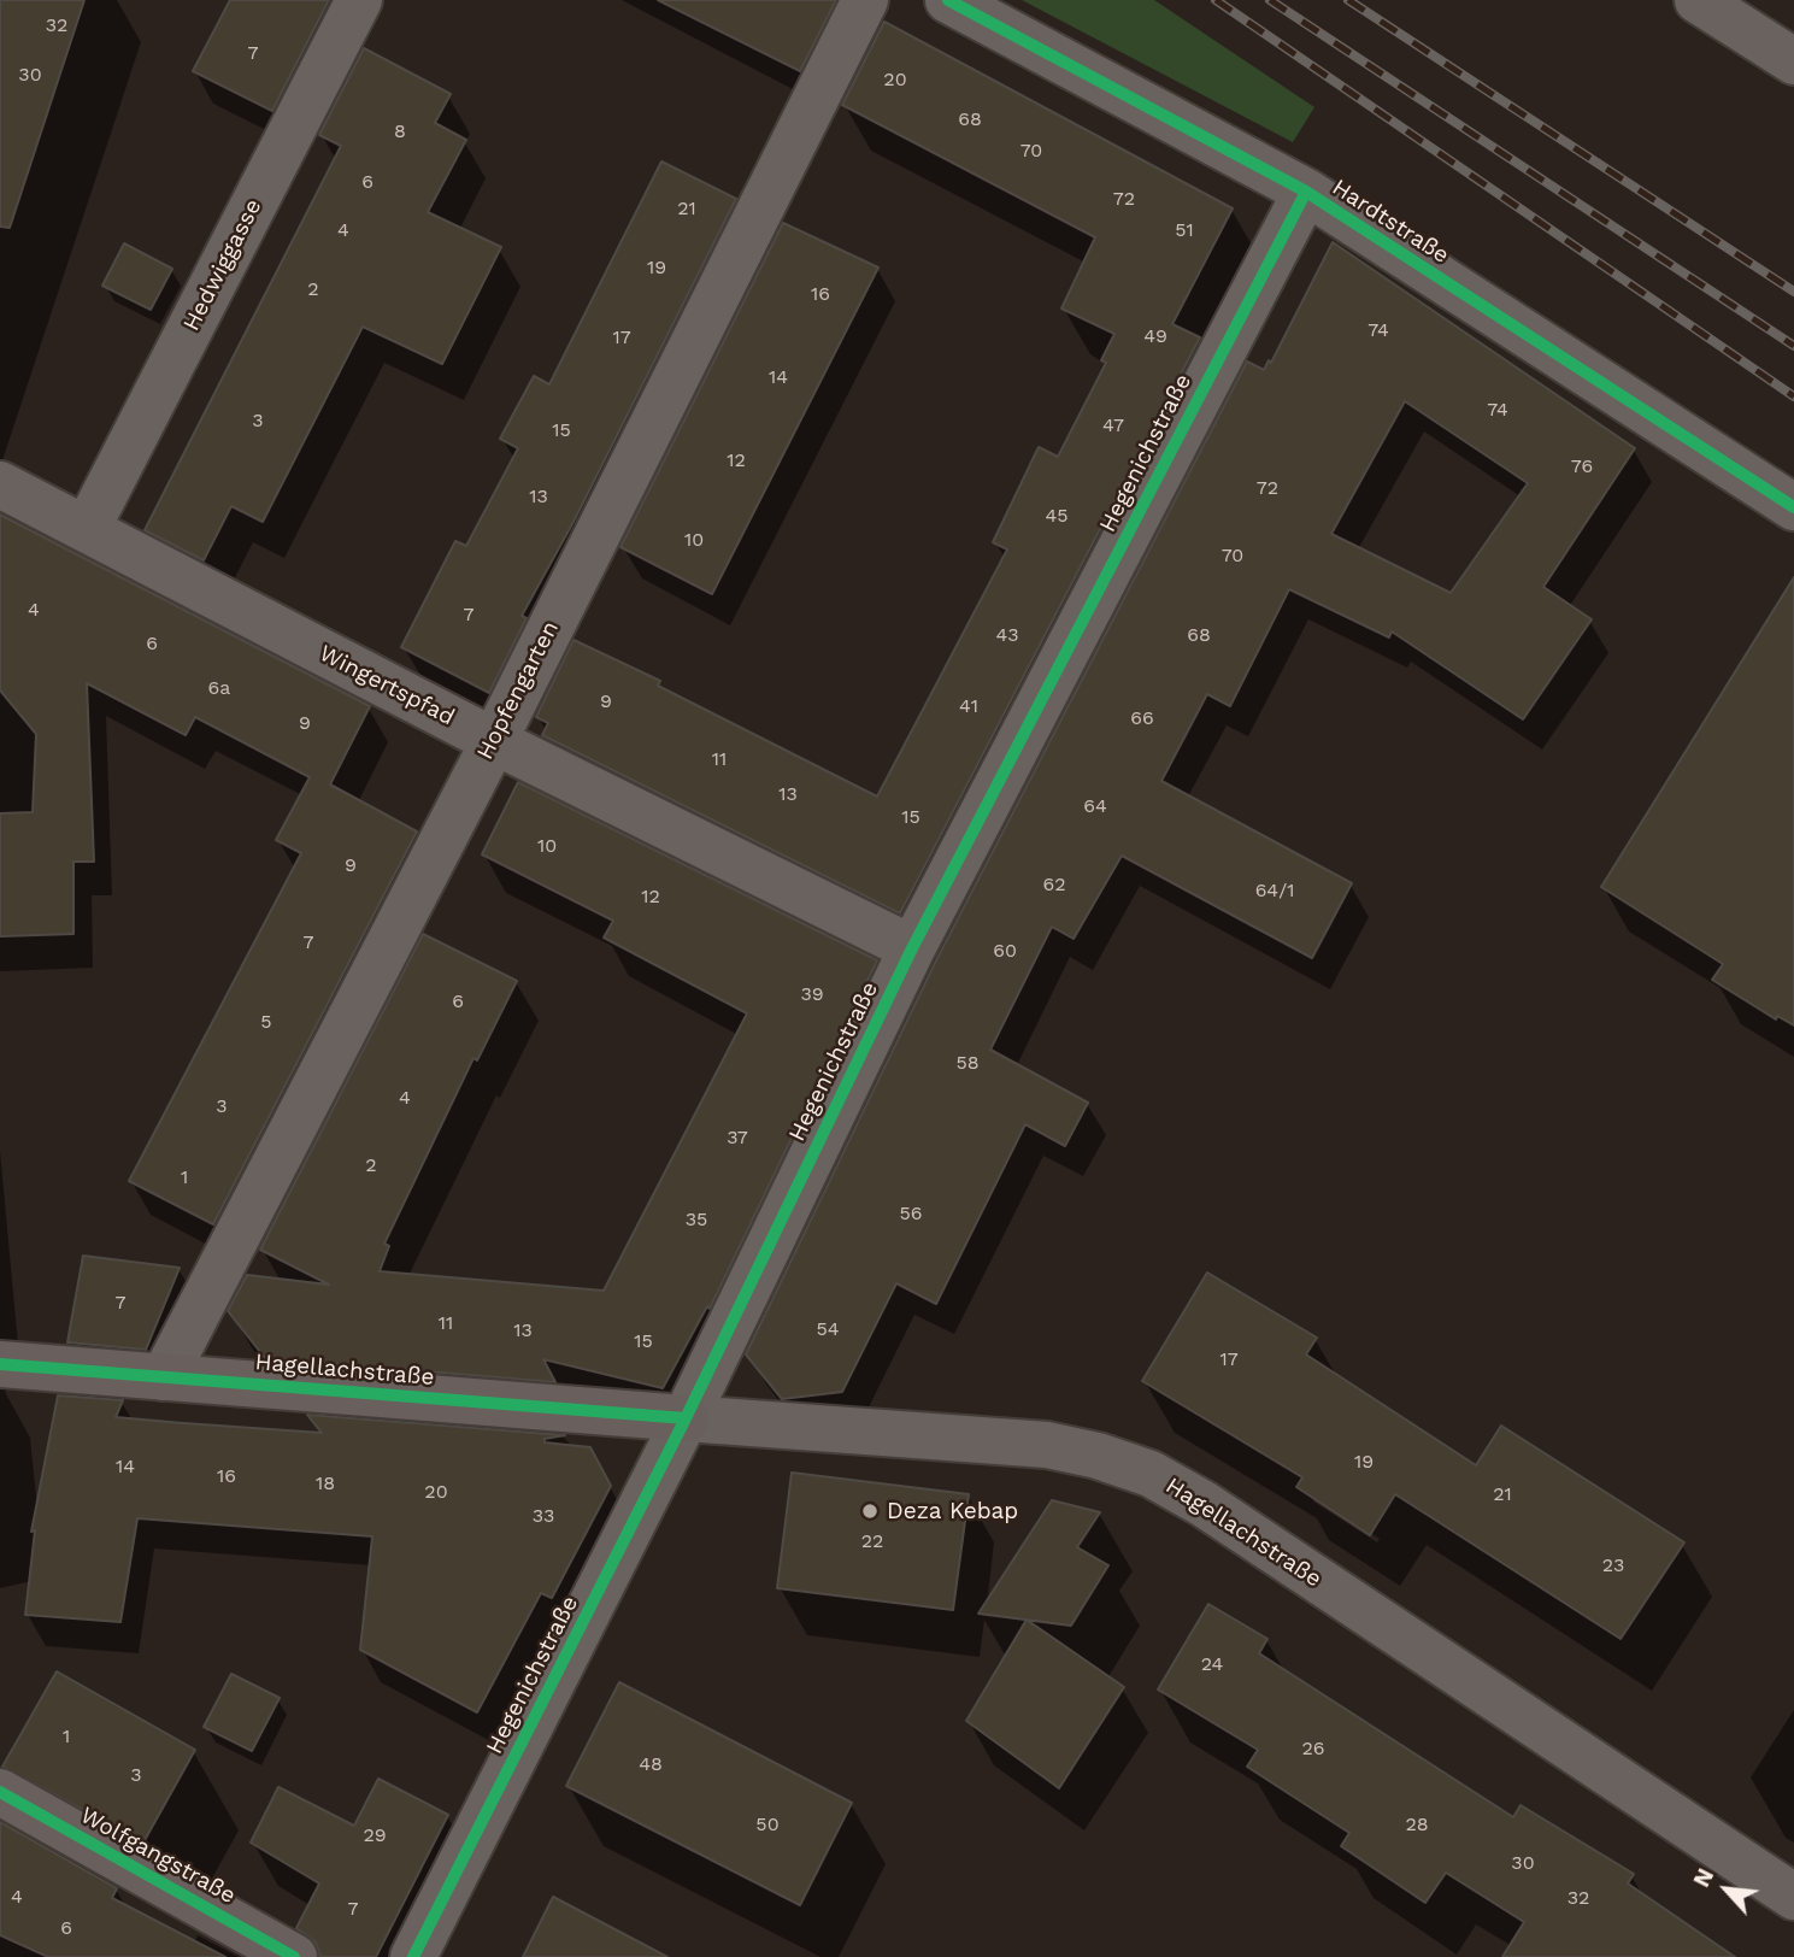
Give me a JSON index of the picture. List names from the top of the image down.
{
  "streets": {
    "street": [
      "Hardtstraße",
      "Hedwiggasse",
      "Hegenichstraße",
      "Wingertspfad",
      "Hopfengarten",
      "Hagellachstraße",
      "Wolfgangstraße"
    ]
  },
  "crossings": [
    ["Hardtstraße", "Hegenichstraße"],
    ["Hedwiggasse", "Wingertspfad"],
    ["Hegenichstraße", "Wingertspfad"],
    ["Hegenichstraße", "Hagellachstraße"],
    ["Wingertspfad", "Hopfengarten"],
    ["Hopfengarten", "Hagellachstraße"]
  ],
  "places": ["Deza Kebap"],
  "house_numbers": [
    "32",
    "7",
    "30",
    "20",
    "68",
    "8",
    "70",
    "6",
    "72",
    "21",
    "4",
    "51",
    "19",
    "2",
    "16",
    "74",
    "49",
    "17",
    "14",
    "74",
    "3",
    "47",
    "15",
    "12",
    "76",
    "72",
    "13",
    "45",
    "10",
    "70",
    "4",
    "7",
    "43",
    "68",
    "6",
    "6a",
    "9",
    "41",
    "66",
    "9",
    "11",
    "13",
    "64",
    "15",
    "10",
    "9",
    "62",
    "64/1",
    "12",
    "7",
    "60",
    "39",
    "6",
    "5",
    "58",
    "4",
    "3",
    "37",
    "2",
    "1",
    "56",
    "35",
    "7",
    "11",
    "54",
    "13",
    "15",
    "17",
    "19",
    "14",
    "16",
    "18",
    "20",
    "21",
    "33",
    "22",
    "23",
    "24",
    "1",
    "26",
    "48",
    "3",
    "50",
    "28",
    "29",
    "30",
    "4",
    "32",
    "7",
    "6"
  ],
  "north": "top left"
}
